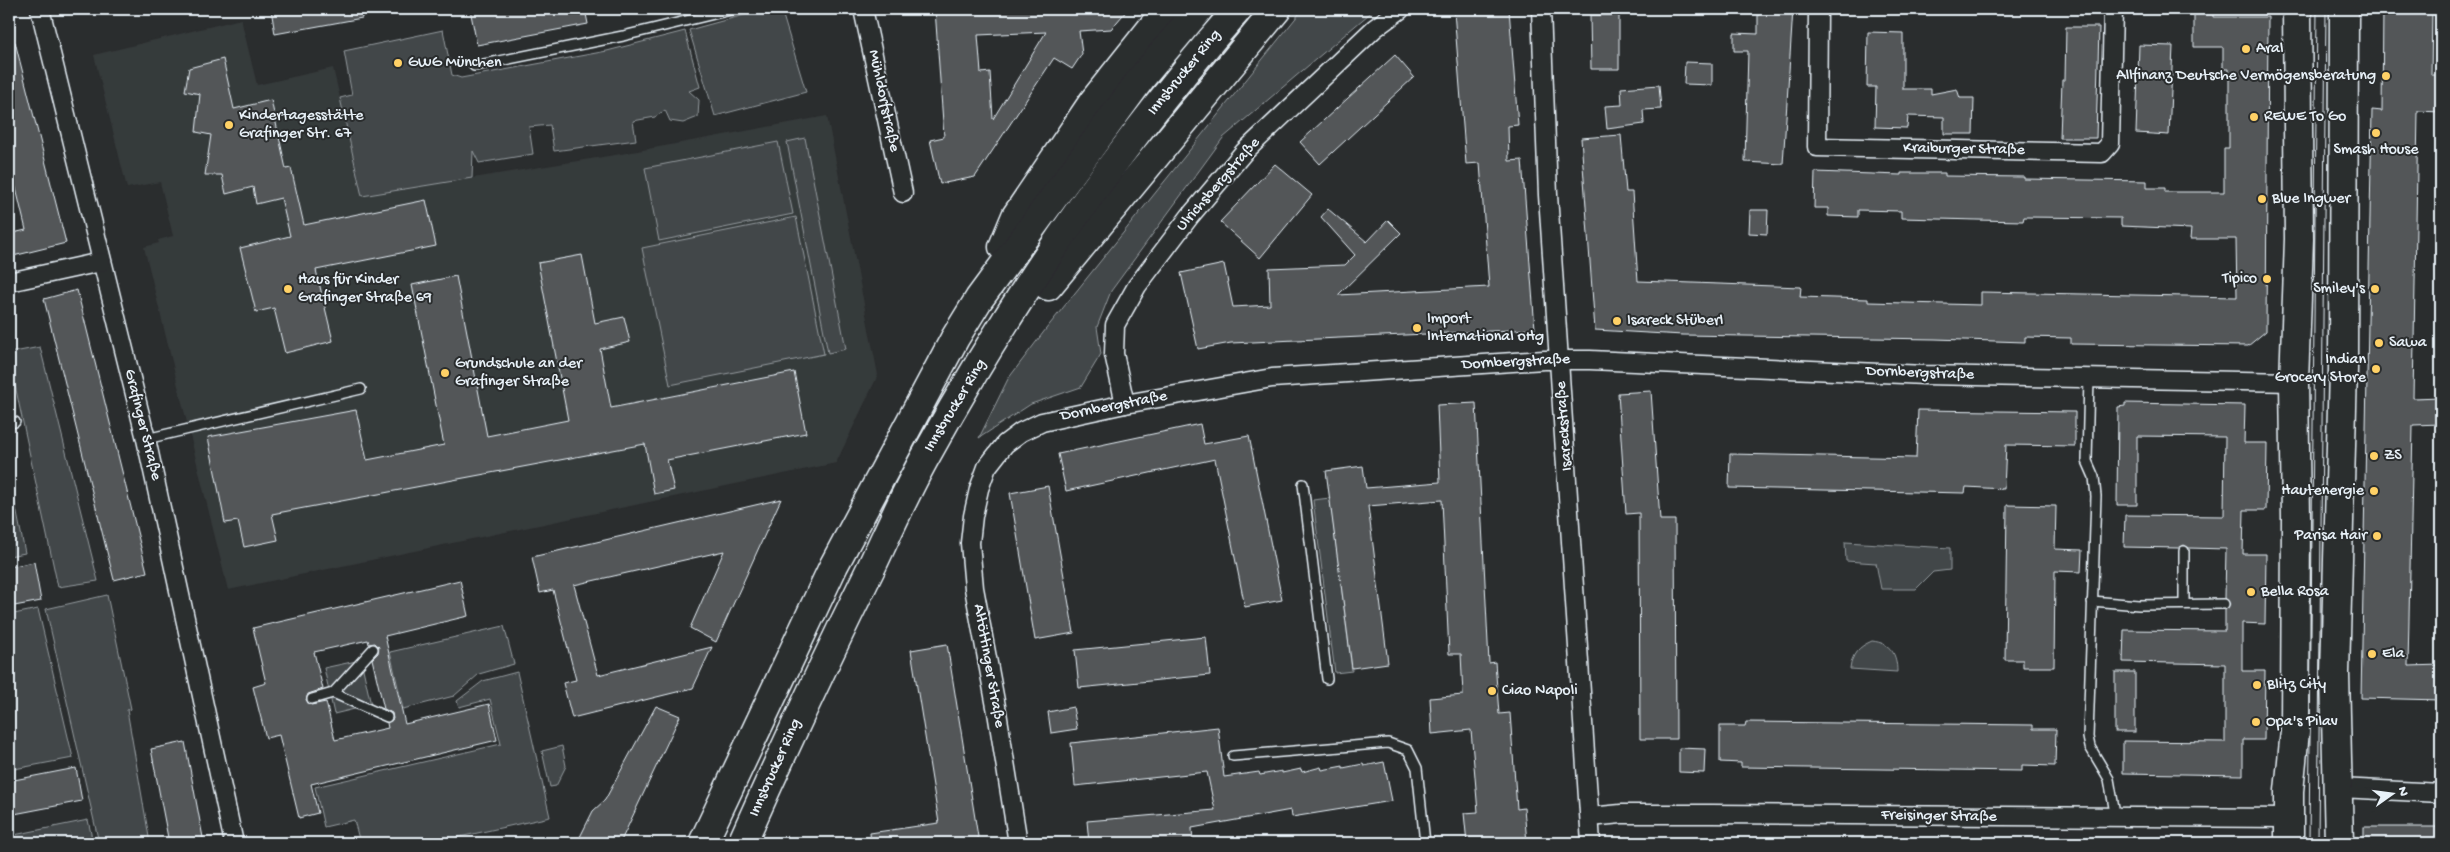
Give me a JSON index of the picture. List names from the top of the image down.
{
  "streets": {
    "main road": ["Innsbrucker Ring"],
    "street": [
      "Mühldorfstraße",
      "Kraiburger Straße",
      "Ulrichsbergstraße",
      "Dornbergstraße",
      "Grafinger Straße",
      "Isareckstraße",
      "Altöttinger Straße",
      "Freisinger Straße"
    ]
  },
  "crossings": [
    ["Ulrichsbergstraße", "Dornbergstraße"],
    ["Dornbergstraße", "Isareckstraße"],
    ["Dornbergstraße", "Altöttinger Straße"],
    ["Isareckstraße", "Freisinger Straße"]
  ],
  "places": [
    "Aral",
    "GWG München",
    "Allfinanz Deutsche Vermögensberatung",
    "REWE To Go",
    "Kindertagesstätte Grafinger Str. 67",
    "Smash House",
    "Blue Ingwer",
    "Tipico",
    "Haus für Kinder Grafinger Straße 69",
    "Smiley's",
    "Isareck Stüberl",
    "Import International oHg",
    "Sawa",
    "Indian Grocery Store",
    "Grundschule an der Grafinger Straße",
    "ZS",
    "Hautenergie",
    "Parisa Hair",
    "Bella Rosa",
    "Ela",
    "Blitz City",
    "Ciao Napoli",
    "Opa's Pilav"
  ],
  "north": "right"
}
